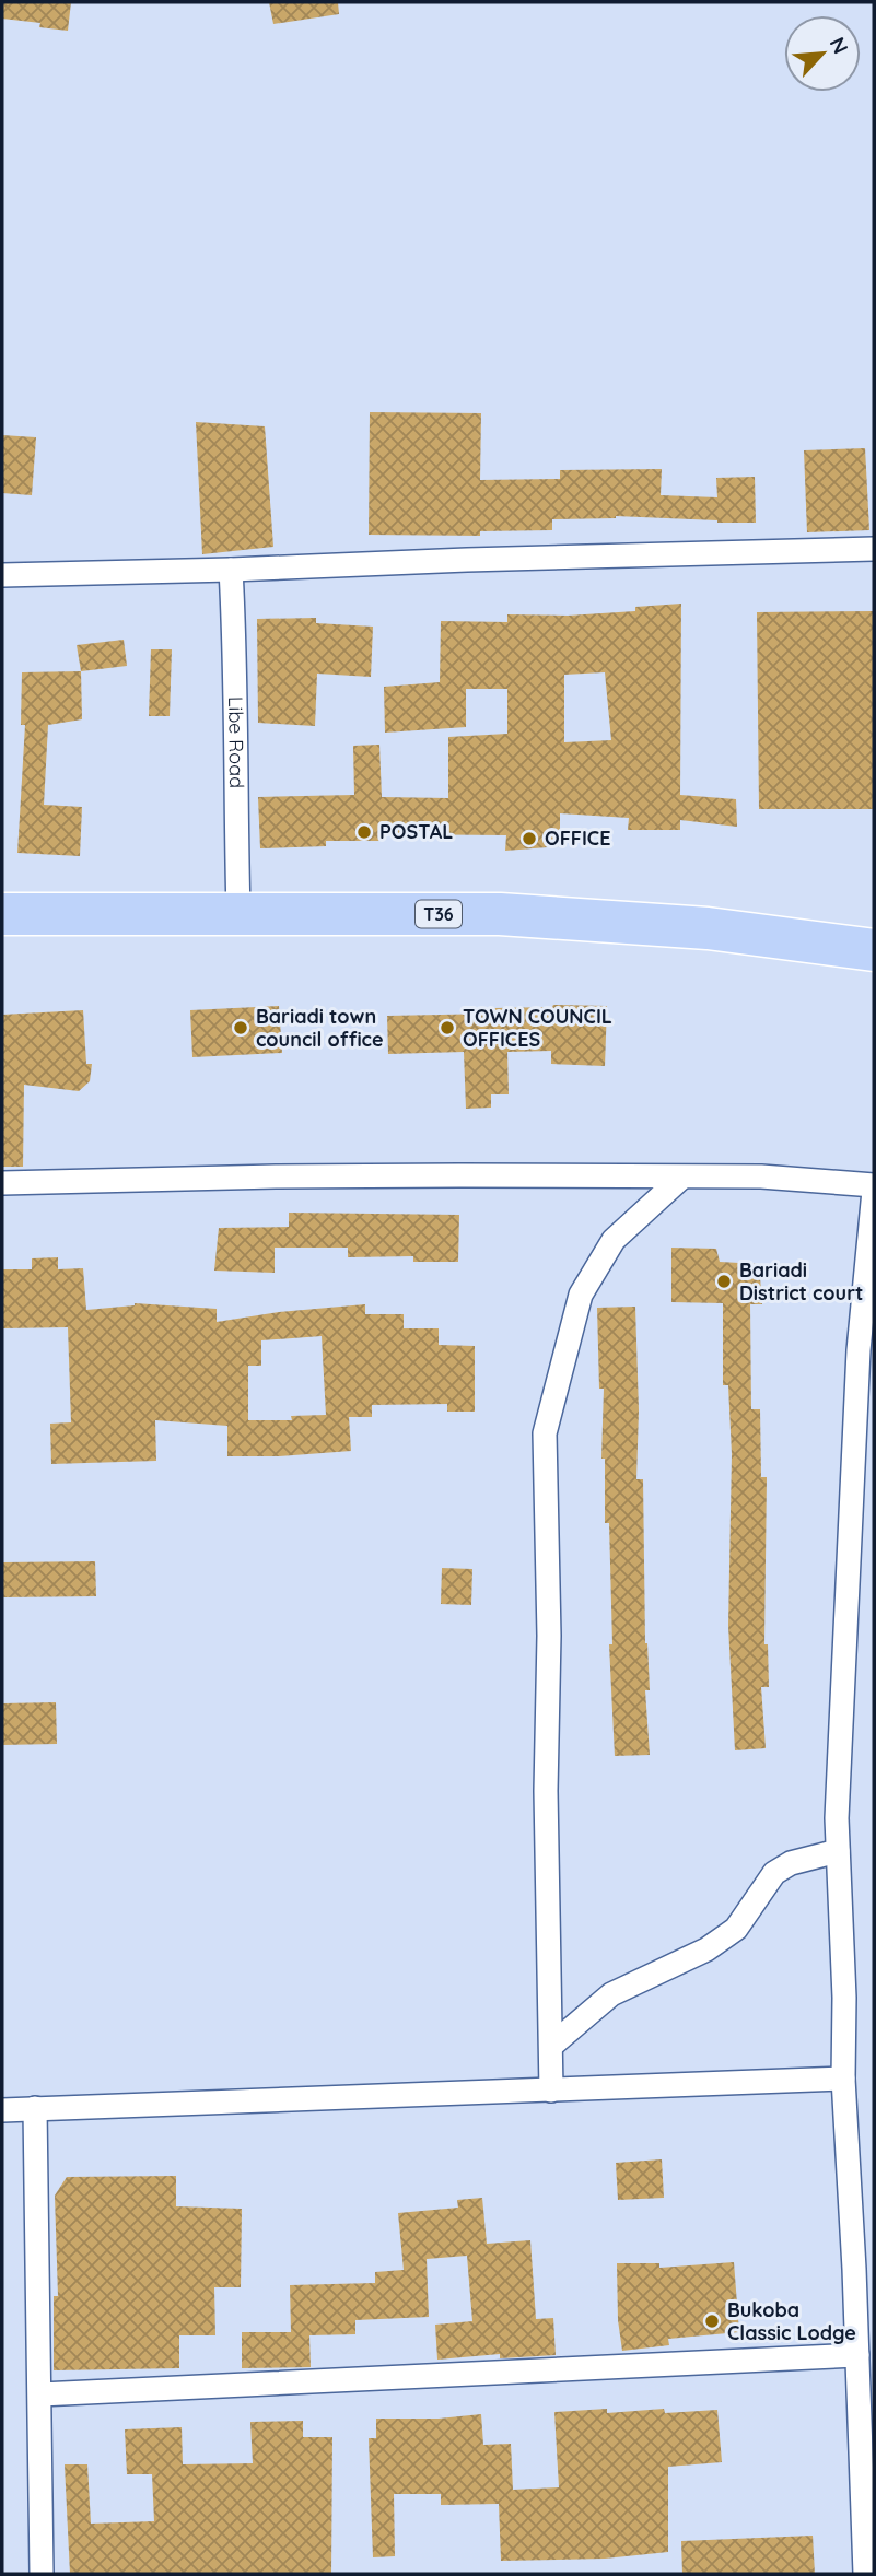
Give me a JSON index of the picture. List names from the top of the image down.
{
  "streets": {
    "highway": ["T36"],
    "street": ["Libe Road"]
  },
  "crossings": [
    ["Libe Road", "T36"]
  ],
  "places": [
    "POSTAL",
    "OFFICE",
    "Bariadi town council office",
    "TOWN COUNCIL OFFICES",
    "Bariadi District court",
    "Bukoba Classic Lodge"
  ],
  "north": "top right"
}
